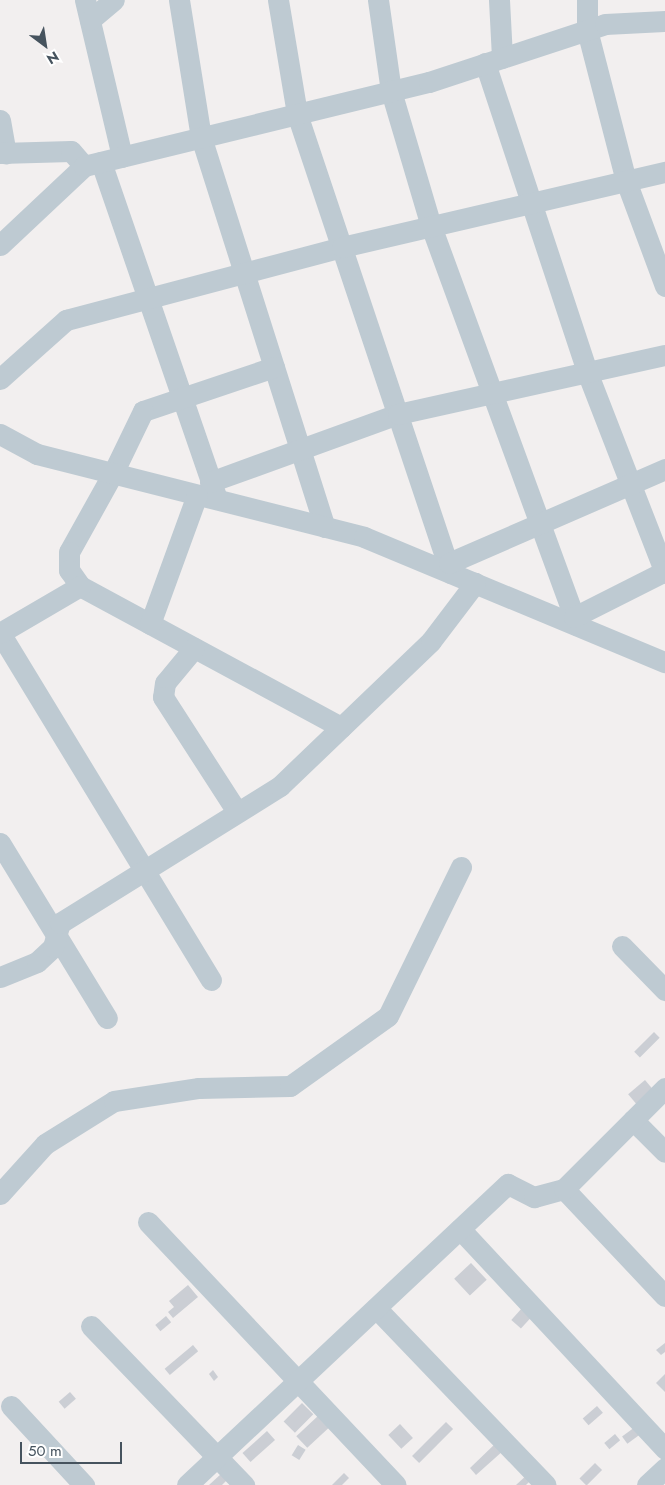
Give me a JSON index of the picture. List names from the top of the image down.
{
  "scale_bar": "50 m",
  "north": "bottom right"
}
